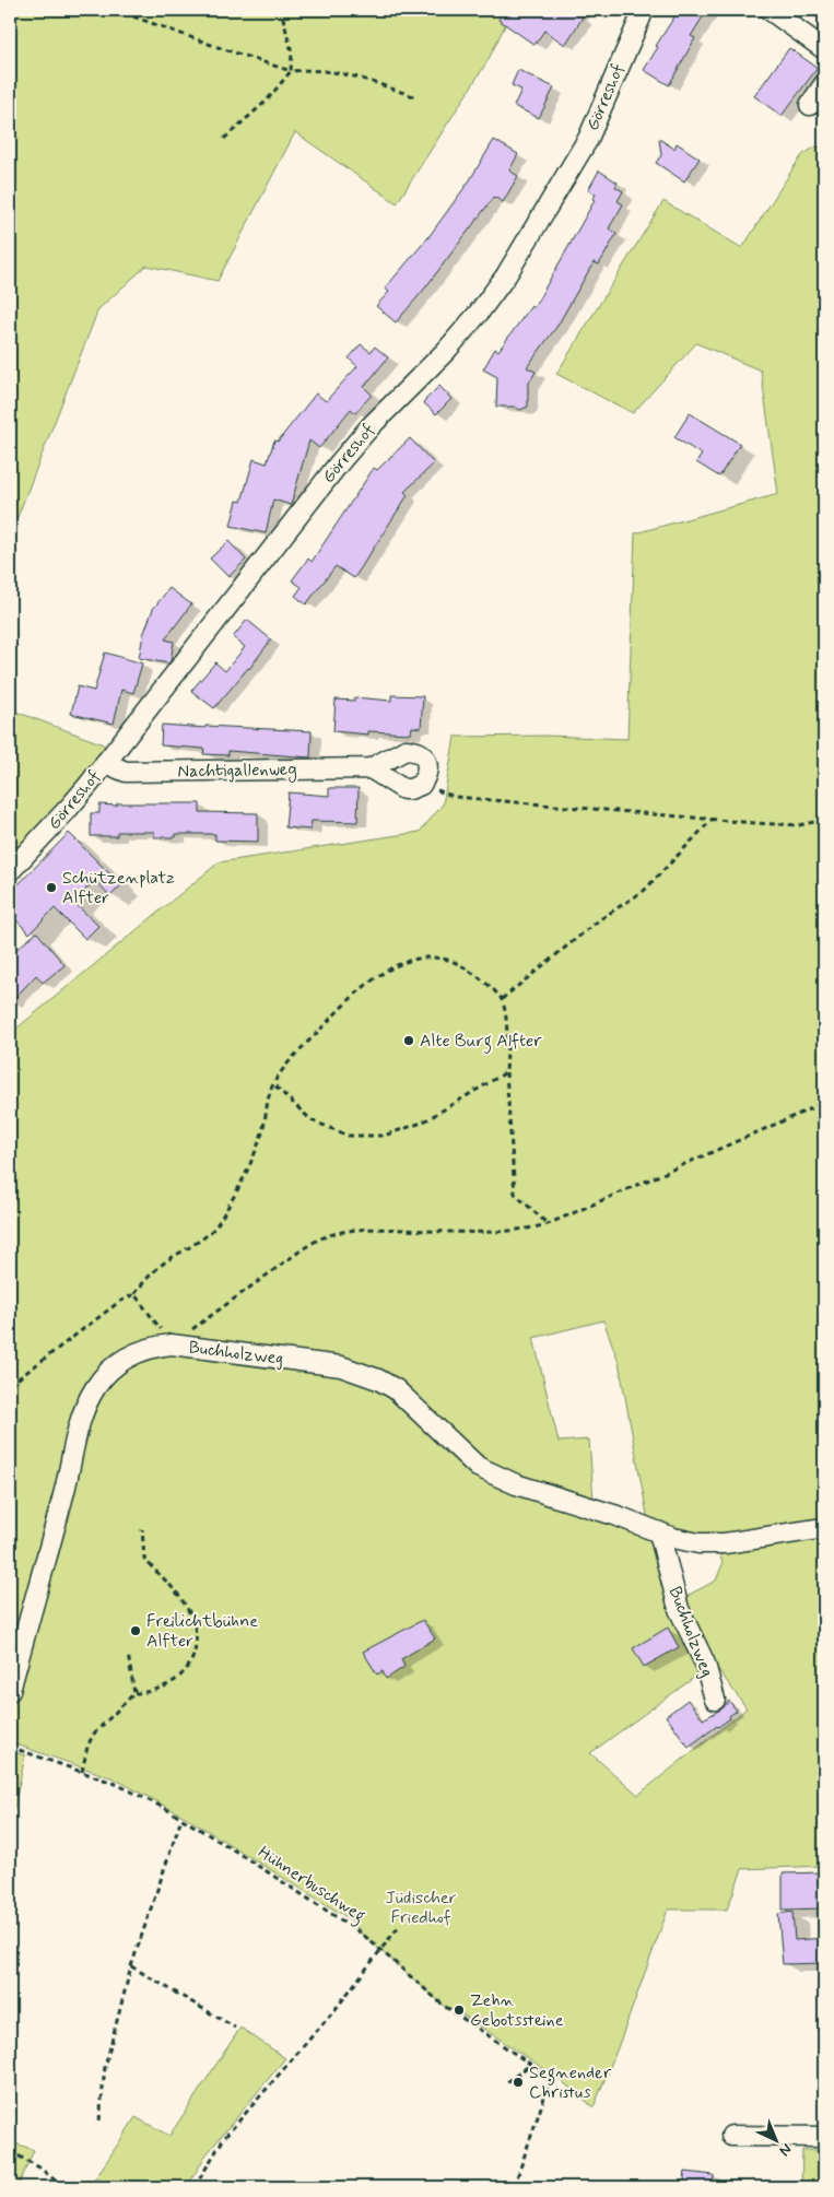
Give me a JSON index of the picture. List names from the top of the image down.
{
  "streets": {
    "street": ["Görreshof", "Nachtigallenweg", "Buchholzweg"],
    "path": ["Hühnerbuschweg"]
  },
  "crossings": [
    ["Görreshof", "Nachtigallenweg"]
  ],
  "parks": ["Jüdischer Friedhof"],
  "places": [
    "Schützenplatz Alfter",
    "Alte Burg Alfter",
    "Freilichtbühne Alfter",
    "Zehn Gebotssteine",
    "Segnender Christus"
  ],
  "north": "bottom right"
}
